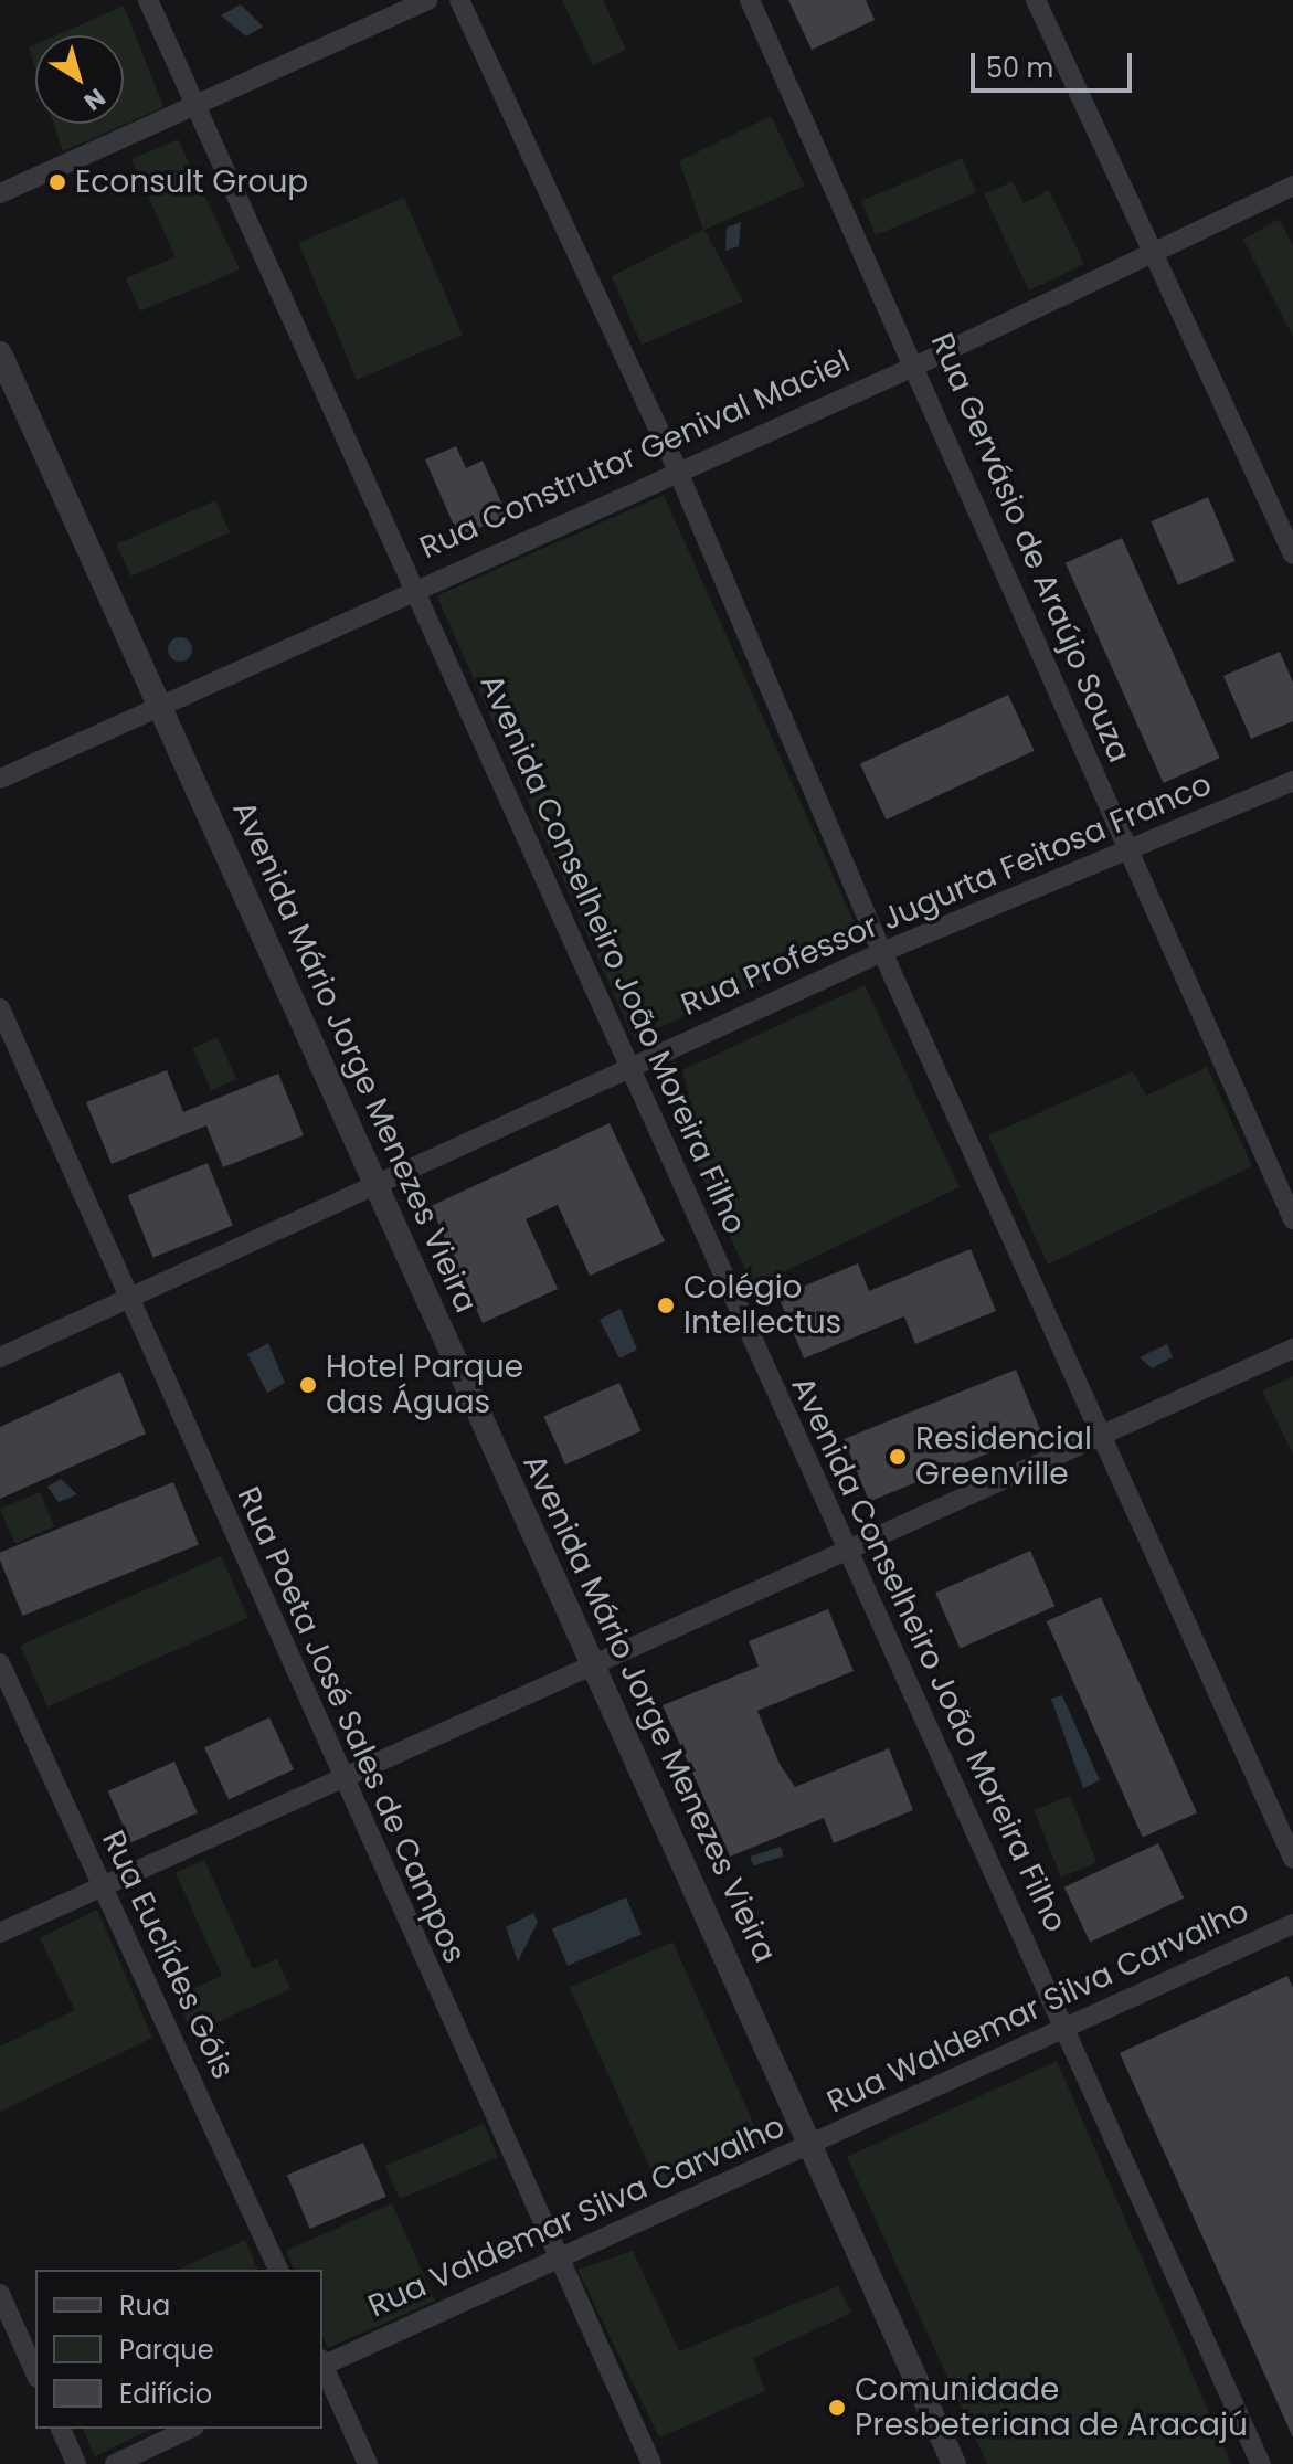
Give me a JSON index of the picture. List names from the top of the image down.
{
  "streets": {
    "street": [
      "Rua Construtor Genival Maciel",
      "Rua Gervásio de Araújo Souza",
      "Rua Professor Jugurta Feitosa Franco",
      "Avenida Conselheiro João Moreira Filho",
      "Avenida Mário Jorge Menezes Vieira",
      "Rua Poeta José Sales de Campos",
      "Rua Euclídes Góis",
      "Rua Waldemar Silva Carvalho",
      "Rua Valdemar Silva Carvalho"
    ]
  },
  "crossings": [
    ["Rua Construtor Genival Maciel", "Rua Gervásio de Araújo Souza"],
    ["Rua Construtor Genival Maciel", "Avenida Conselheiro João Moreira Filho"],
    ["Rua Construtor Genival Maciel", "Avenida Mário Jorge Menezes Vieira"],
    ["Rua Gervásio de Araújo Souza", "Rua Professor Jugurta Feitosa Franco"],
    ["Rua Professor Jugurta Feitosa Franco", "Avenida Conselheiro João Moreira Filho"],
    ["Rua Professor Jugurta Feitosa Franco", "Avenida Mário Jorge Menezes Vieira"],
    ["Rua Professor Jugurta Feitosa Franco", "Rua Poeta José Sales de Campos"],
    ["Avenida Conselheiro João Moreira Filho", "Rua Waldemar Silva Carvalho"],
    ["Avenida Mário Jorge Menezes Vieira", "Rua Waldemar Silva Carvalho"],
    ["Avenida Mário Jorge Menezes Vieira", "Rua Valdemar Silva Carvalho"],
    ["Rua Poeta José Sales de Campos", "Rua Valdemar Silva Carvalho"],
    ["Rua Waldemar Silva Carvalho", "Rua Valdemar Silva Carvalho"]
  ],
  "places": [
    "Econsult Group",
    "Colégio Intellectus",
    "Hotel Parque das Águas",
    "Residencial Greenville",
    "Comunidade Presbeteriana de Aracajú"
  ],
  "legend": ["Rua", "Parque", "Edifício"],
  "scale_bar": "50 m",
  "north": "bottom right"
}
